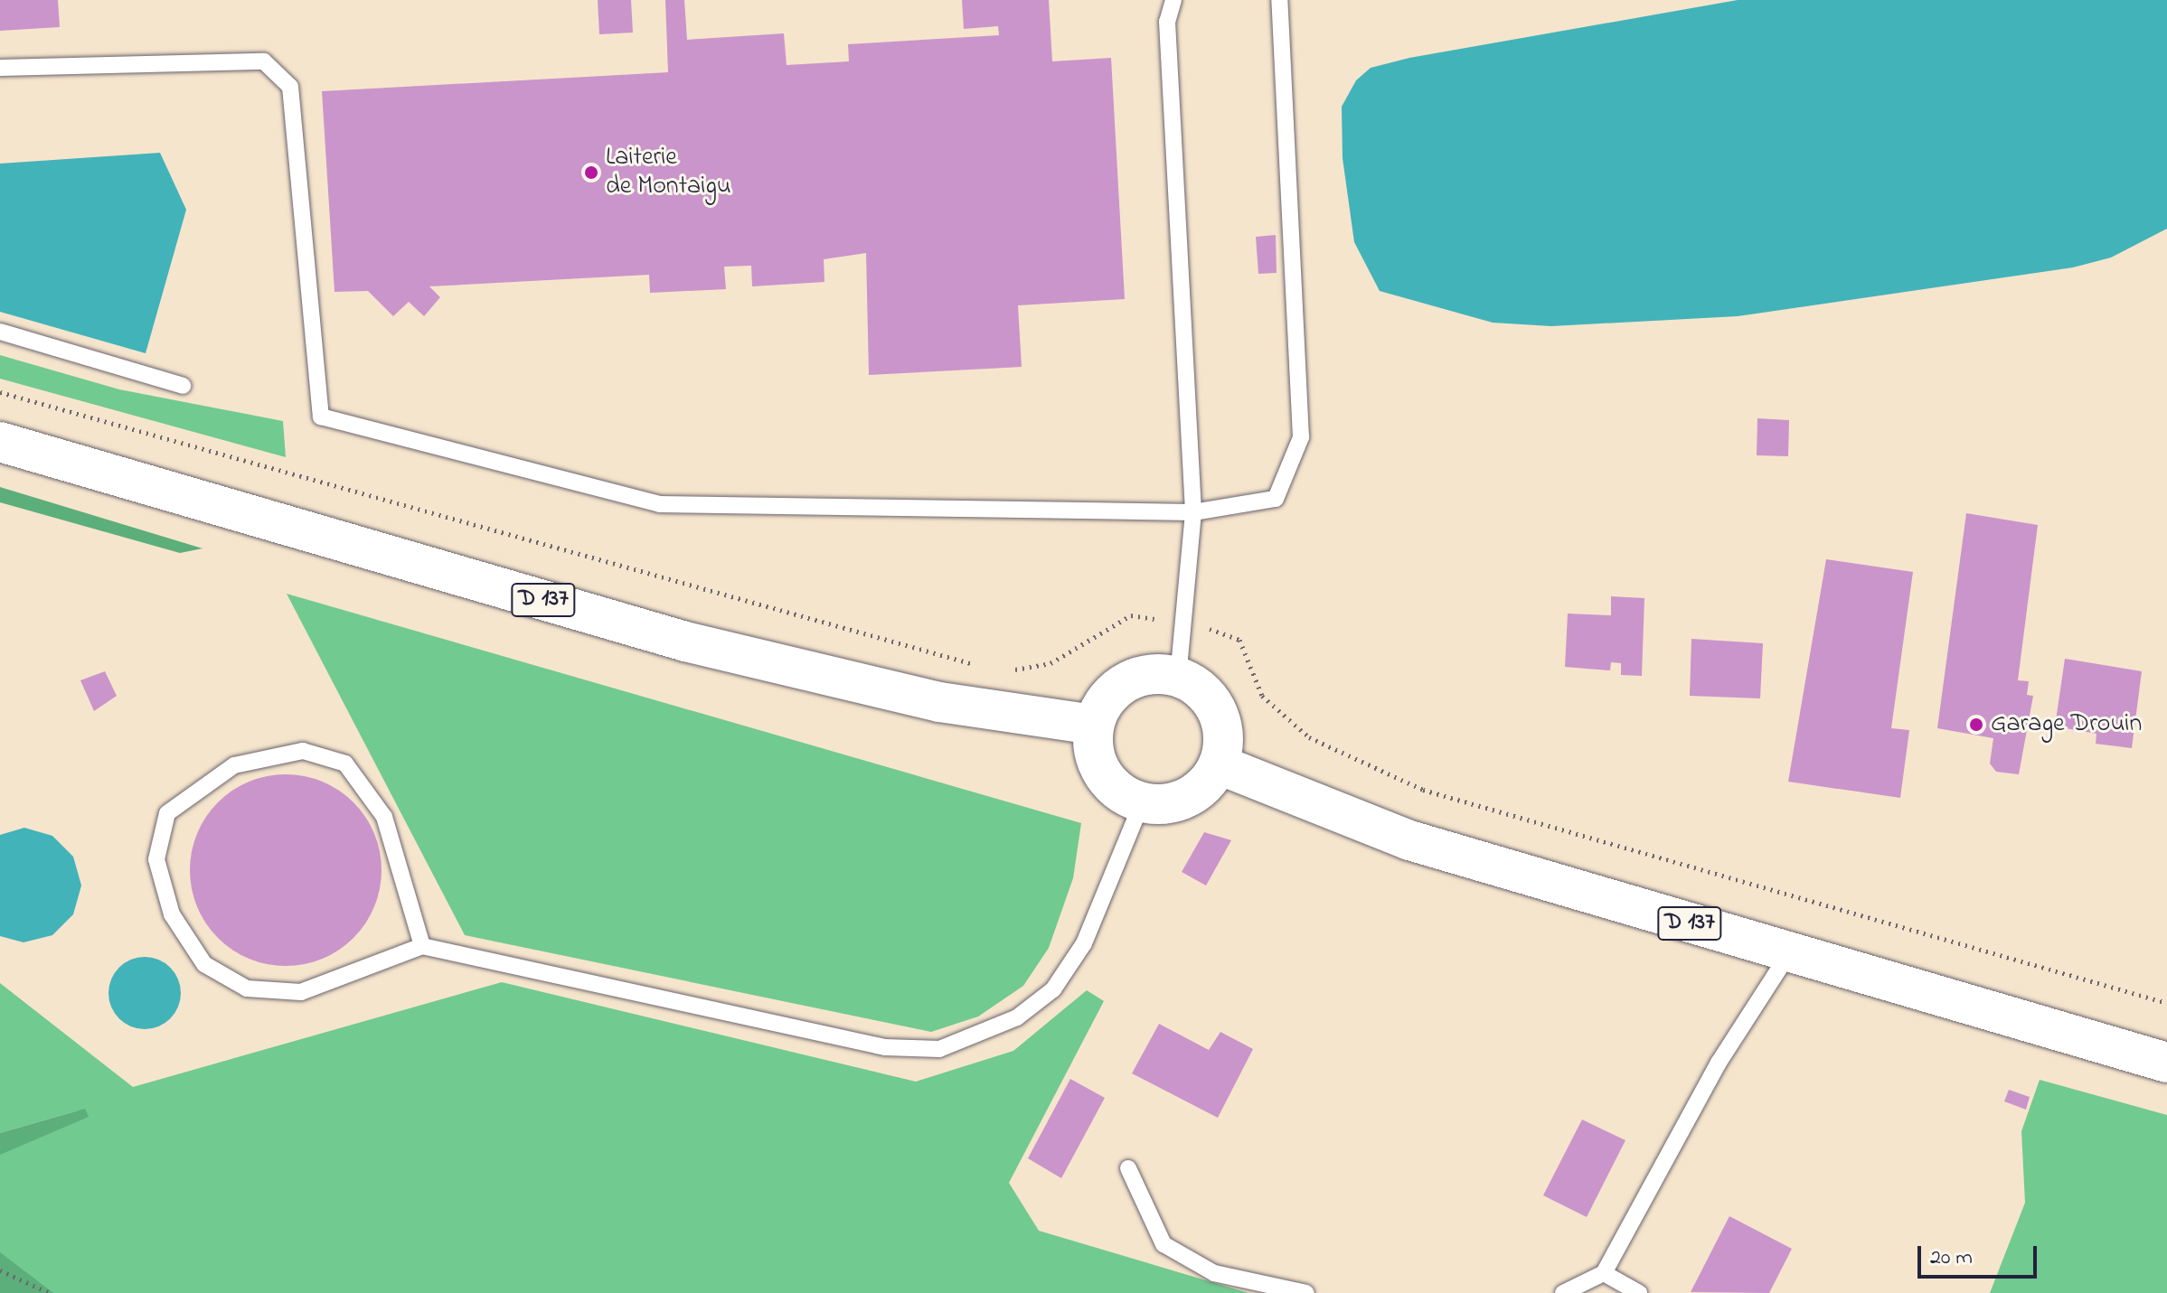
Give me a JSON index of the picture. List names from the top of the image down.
{
  "streets": {
    "main road": ["D 137"]
  },
  "places": ["Laiterie de Montaigu", "Garage Drouin"],
  "scale_bar": "20 m"
}
